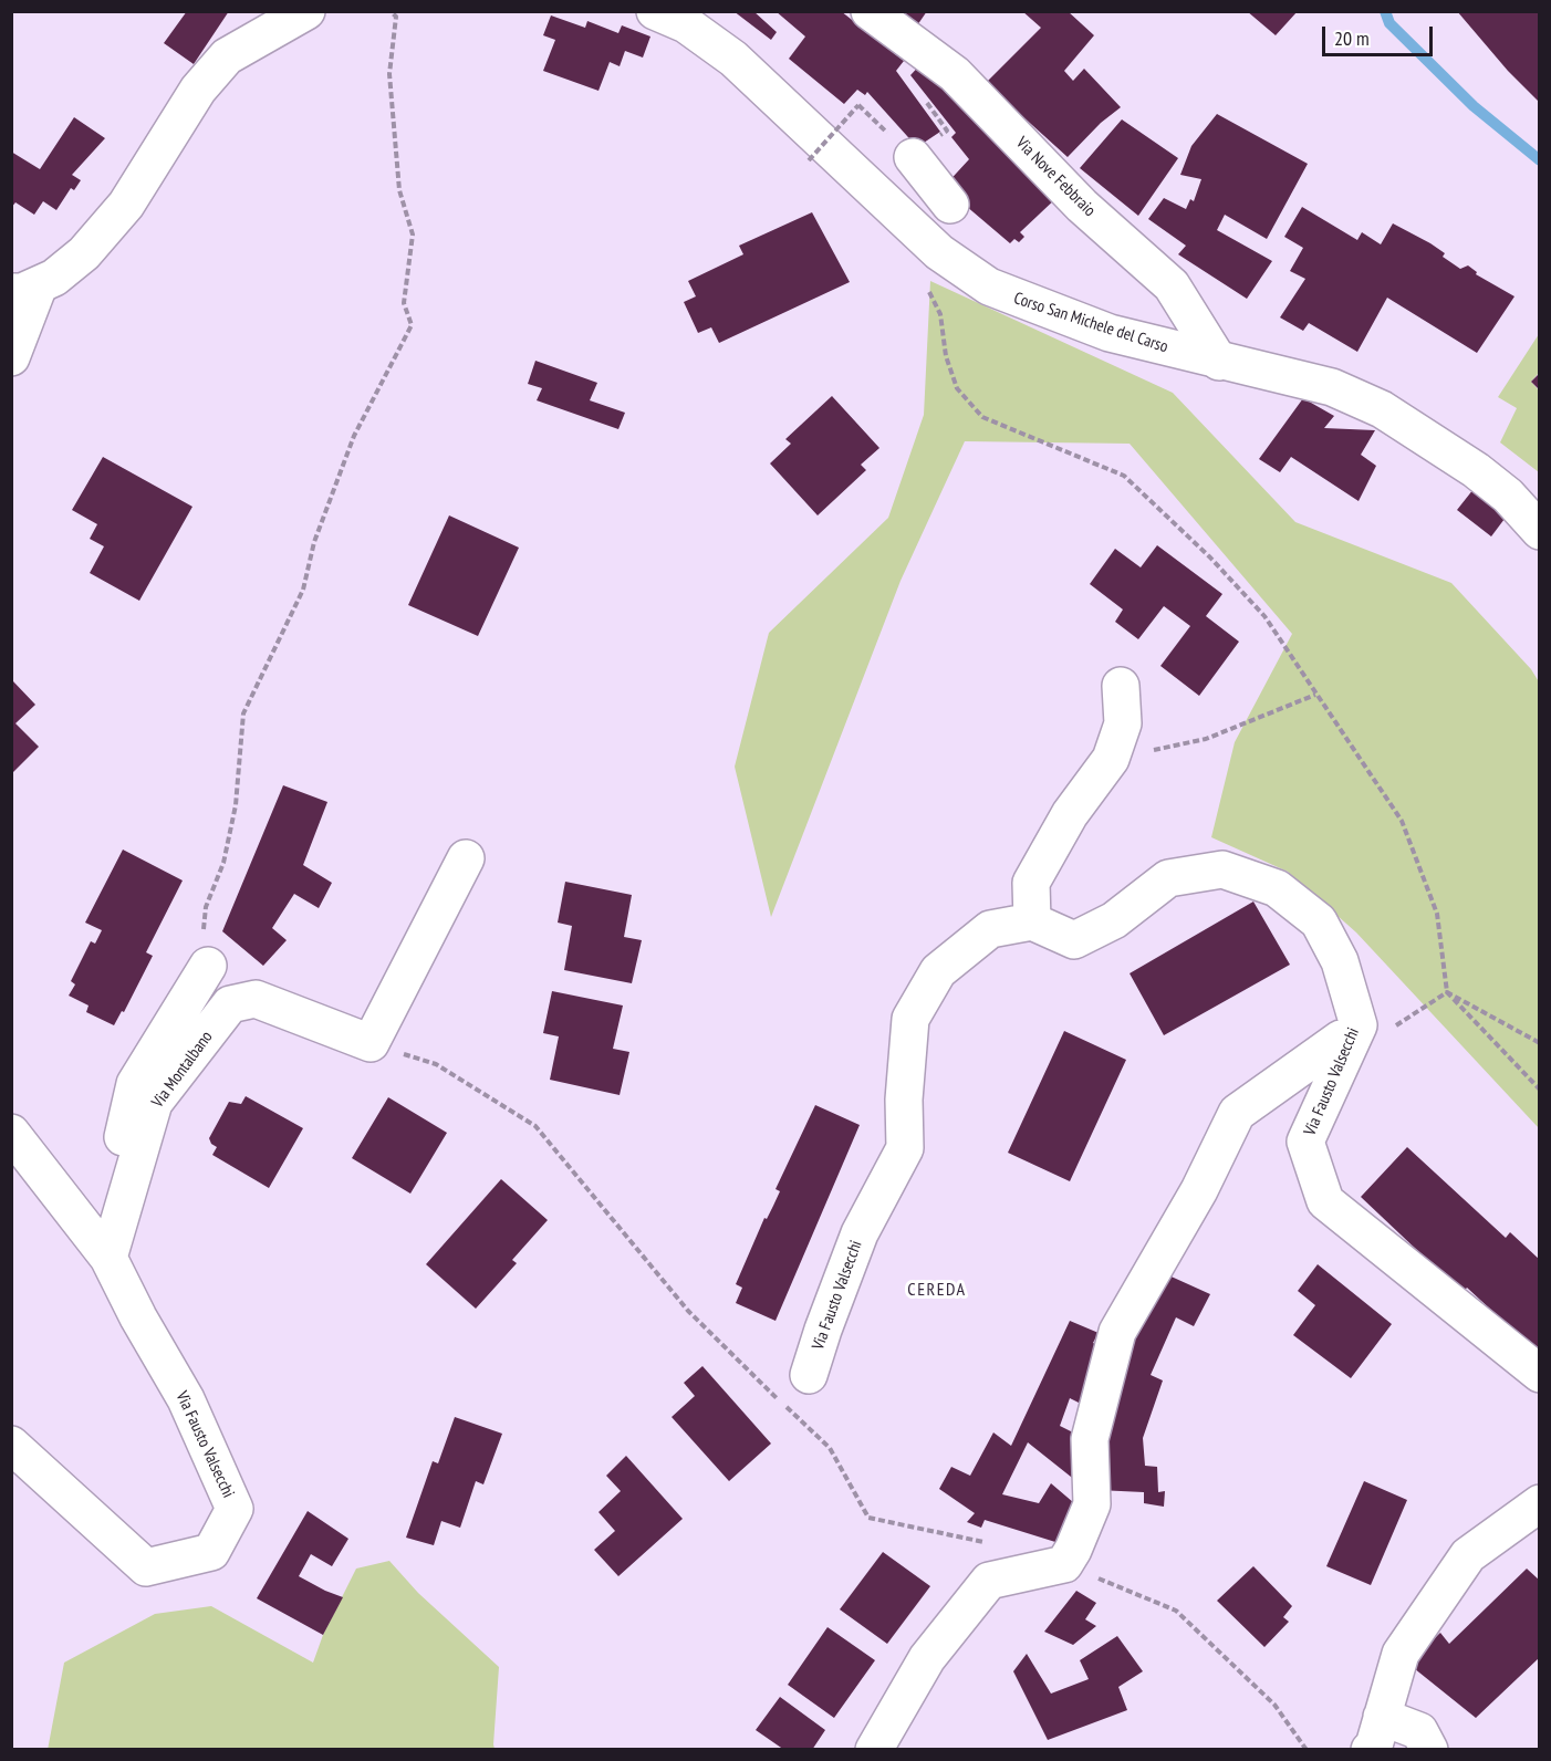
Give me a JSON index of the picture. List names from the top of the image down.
{
  "streets": {
    "street": [
      "Via Nove Febbraio",
      "Corso San Michele del Carso",
      "Via Montalbano",
      "Via Fausto Valsecchi"
    ]
  },
  "crossings": [
    ["Via Nove Febbraio", "Corso San Michele del Carso"],
    ["Via Montalbano", "Via Fausto Valsecchi"]
  ],
  "districts": ["CEREDA"],
  "scale_bar": "20 m"
}
